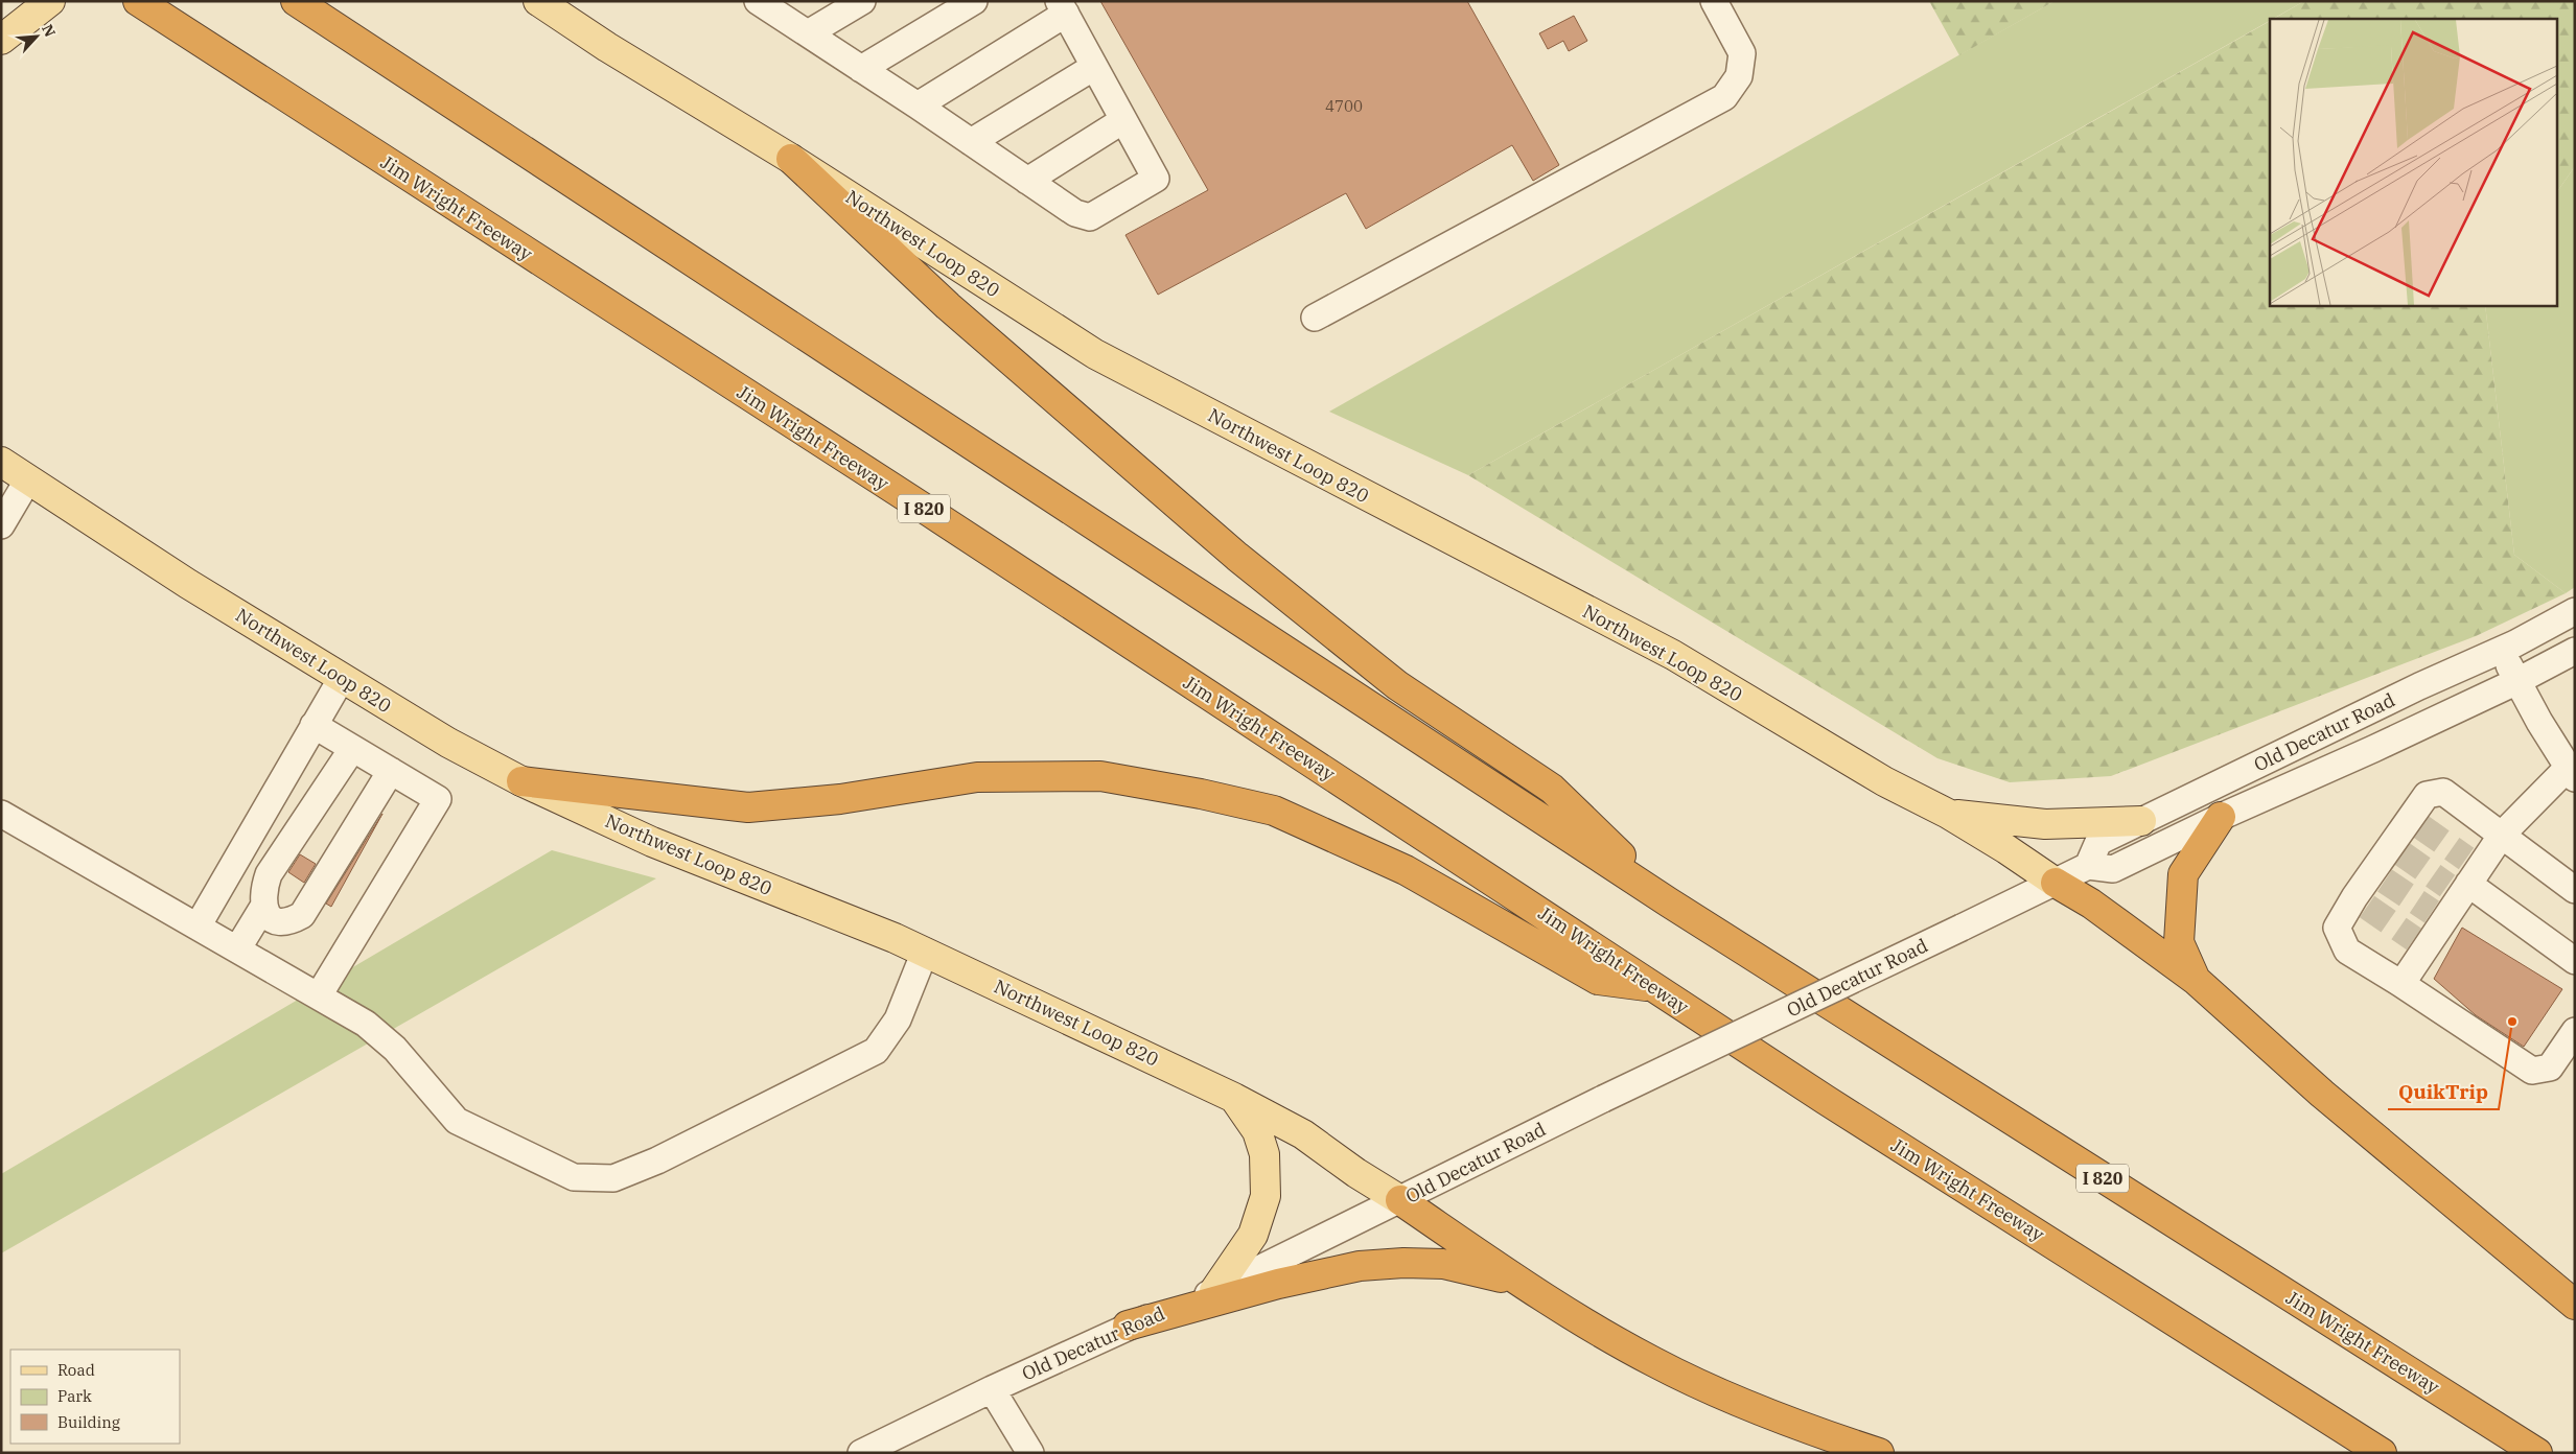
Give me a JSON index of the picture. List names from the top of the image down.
{
  "streets": {
    "highway": ["Jim Wright Freeway", "I 820"],
    "main road": ["Northwest Loop 820"],
    "street": ["Old Decatur Road"]
  },
  "crossings": [
    ["Northwest Loop 820", "Old Decatur Road"]
  ],
  "places": ["QuikTrip"],
  "house_numbers": ["4700"],
  "legend": ["Road", "Park", "Building"],
  "north": "top right"
}
